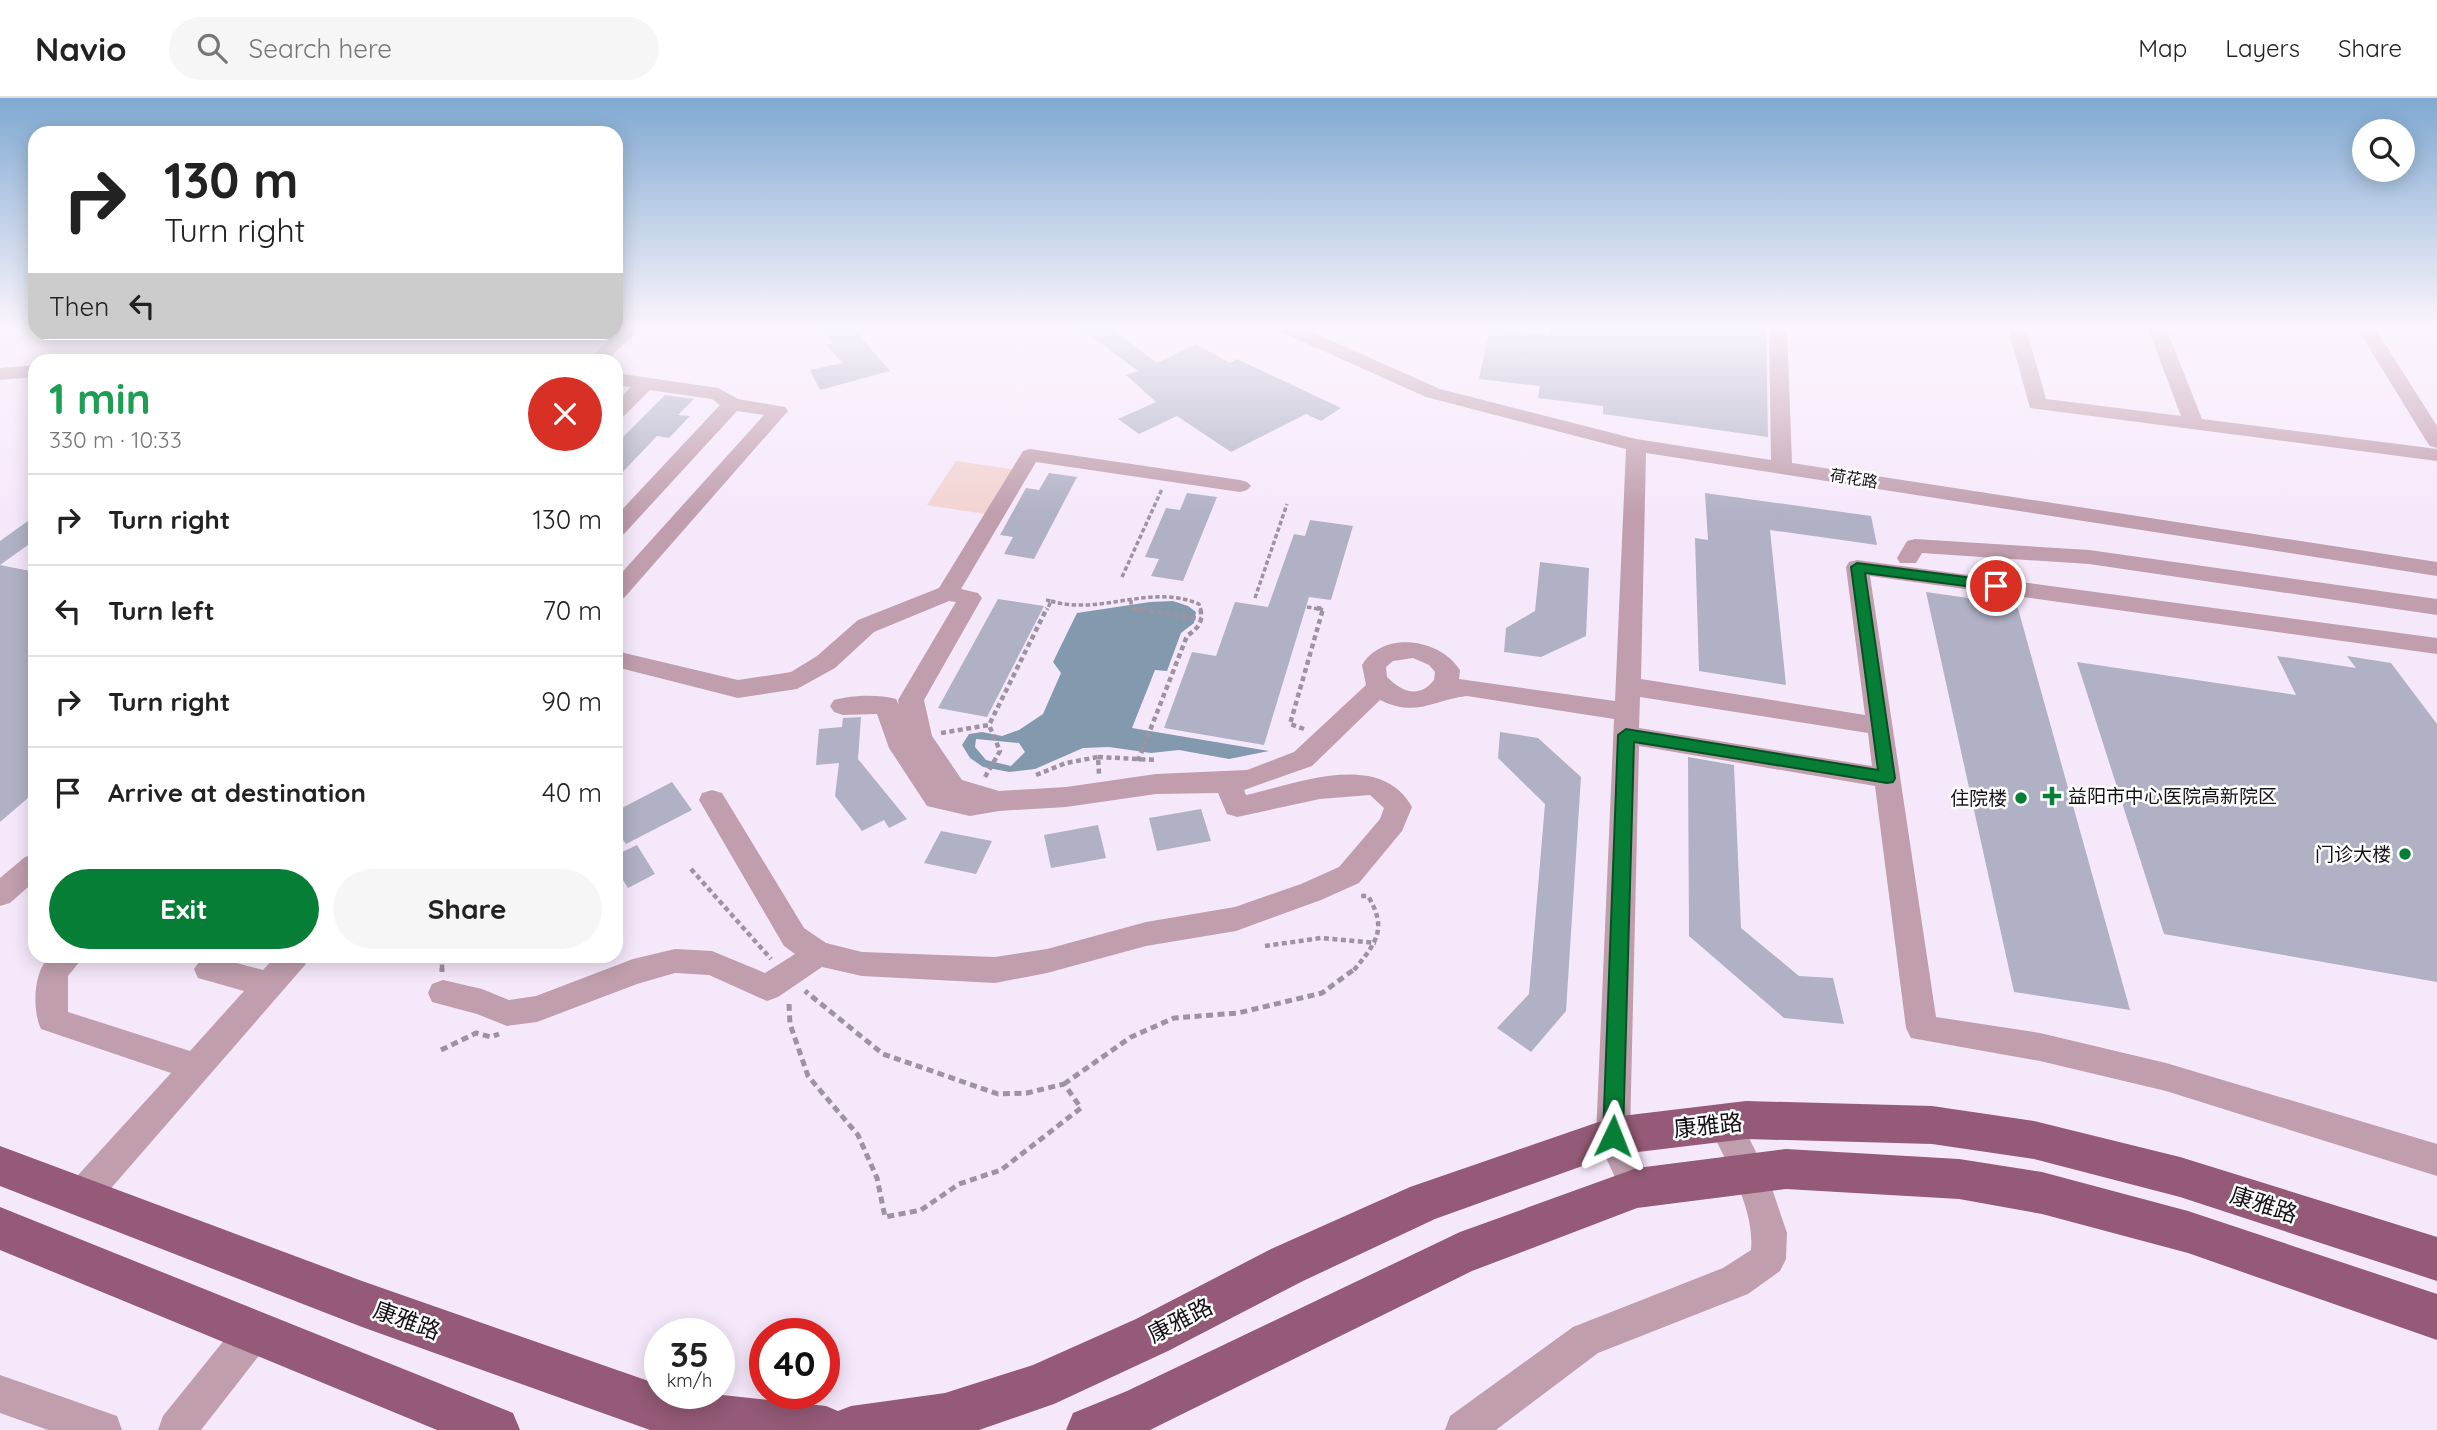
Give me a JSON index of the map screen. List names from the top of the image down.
{
  "streets": {
    "main road": ["康雅路"],
    "street": ["荷花路"]
  },
  "places": {
    "health": ["益阳市中心医院高新院区"],
    "other": ["住院楼", "门诊大楼"]
  },
  "page": {
    "header": "Navio",
    "search": "Search here",
    "nav": ["Map", "Layers", "Share"],
    "turn": ["130 m", "Turn right"],
    "then": "Then",
    "heading": ["1 min", "330 m · 10:33"],
    "list": [
      {
        "name": "Turn right",
        "value": "130 m"
      },
      {
        "name": "Turn left",
        "value": "70 m"
      },
      {
        "name": "Turn right",
        "value": "90 m"
      },
      {
        "name": "Arrive at destination",
        "value": "40 m"
      }
    ],
    "buttons": ["Exit", "Share"],
    "speed": "35 km/h",
    "limit": "40"
  }
}
